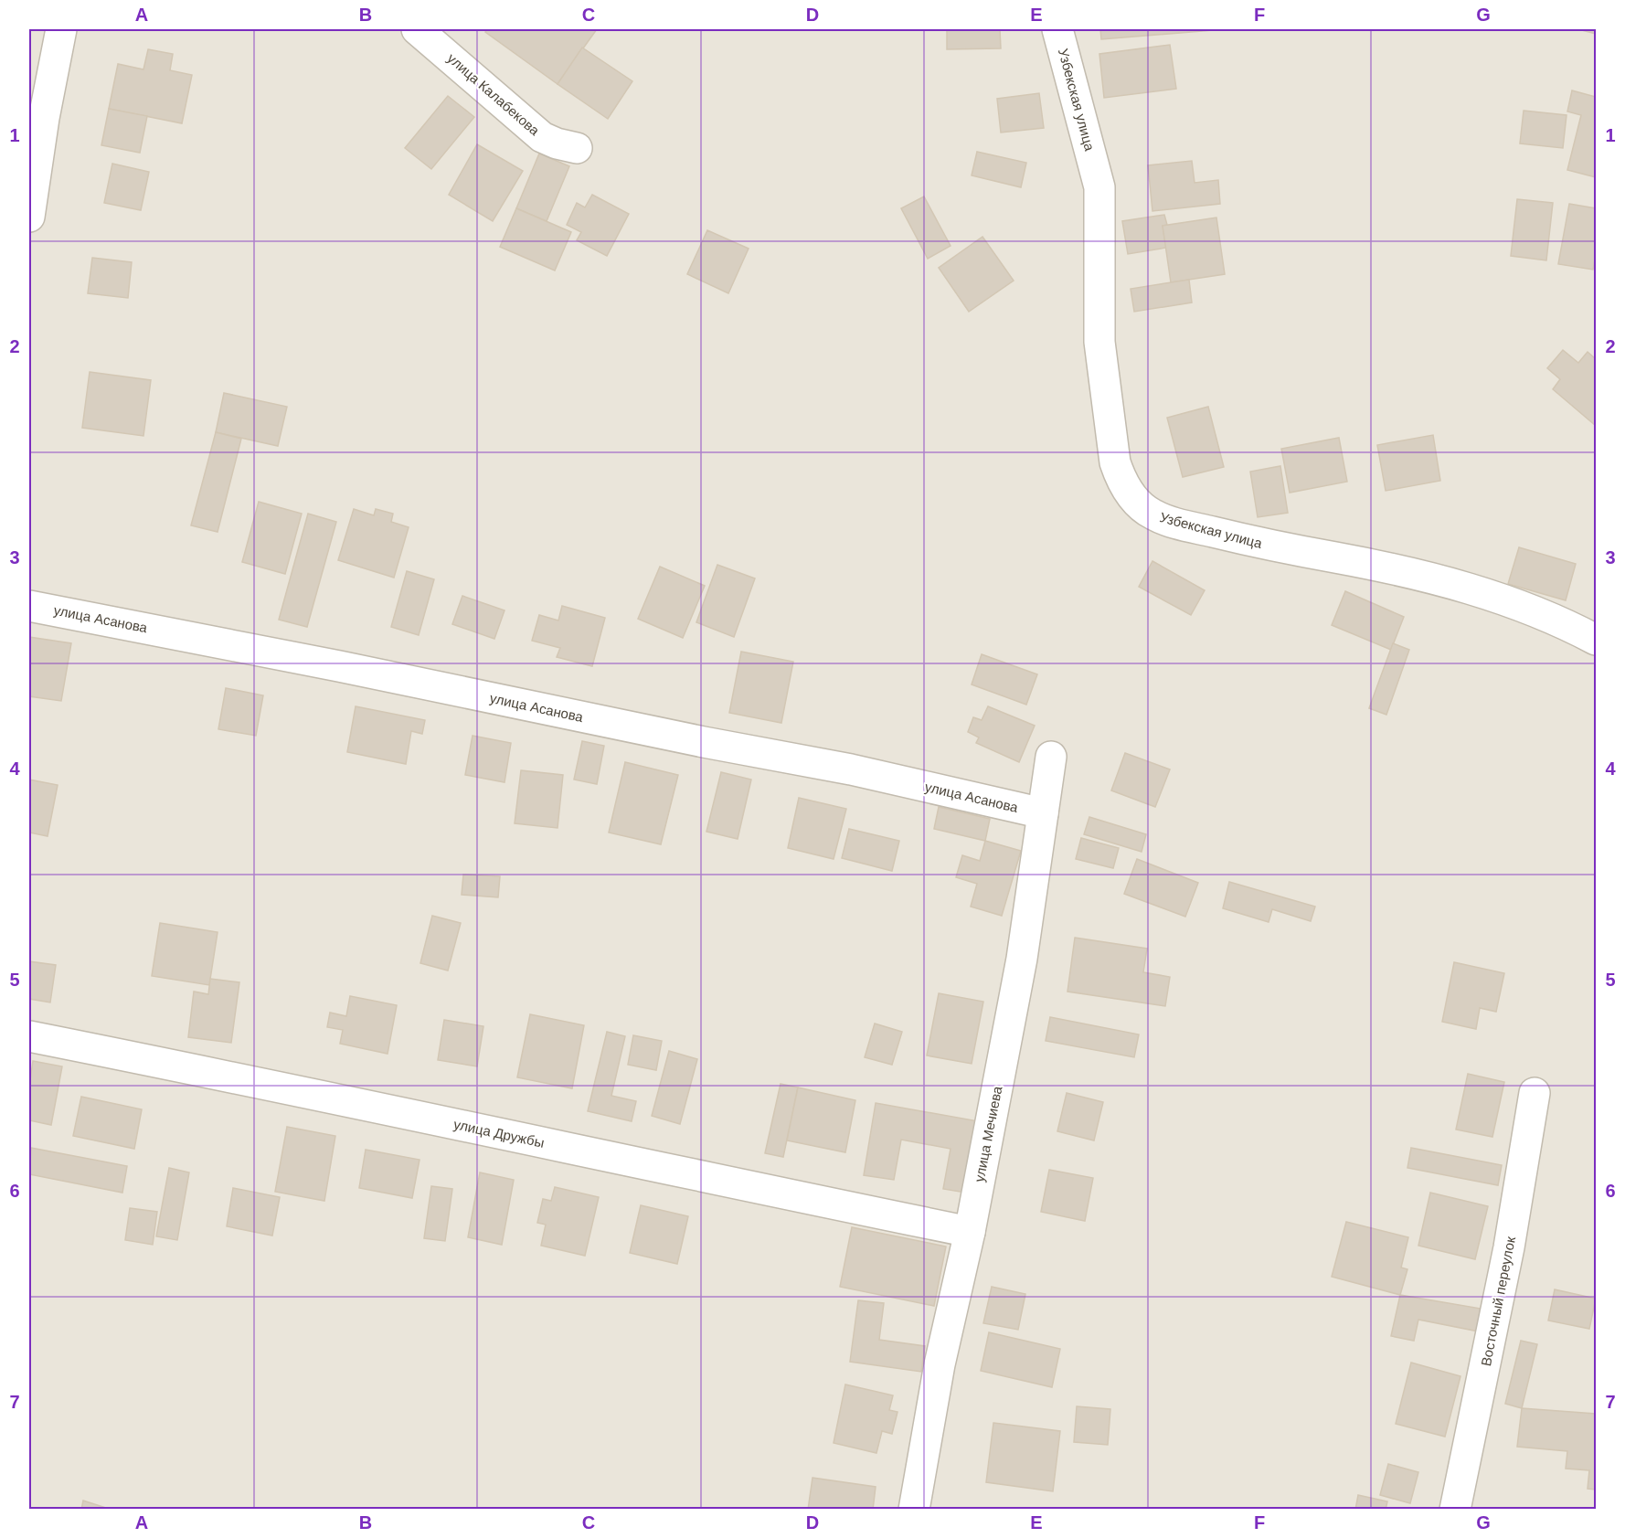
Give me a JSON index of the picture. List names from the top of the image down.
{
  "streets": {
    "street": [
      "улица Калабекова",
      "Узбекская улица",
      "улица Асанова",
      "улица Дружбы",
      "улица Мечиева",
      "Восточный переулок"
    ]
  },
  "crossings": [
    ["улица Асанова", "улица Мечиева"],
    ["улица Дружбы", "улица Мечиева"]
  ],
  "grid": {
    "columns": [
      "A",
      "B",
      "C",
      "D",
      "E",
      "F",
      "G"
    ],
    "rows": [
      "1",
      "2",
      "3",
      "4",
      "5",
      "6",
      "7"
    ]
  }
}
